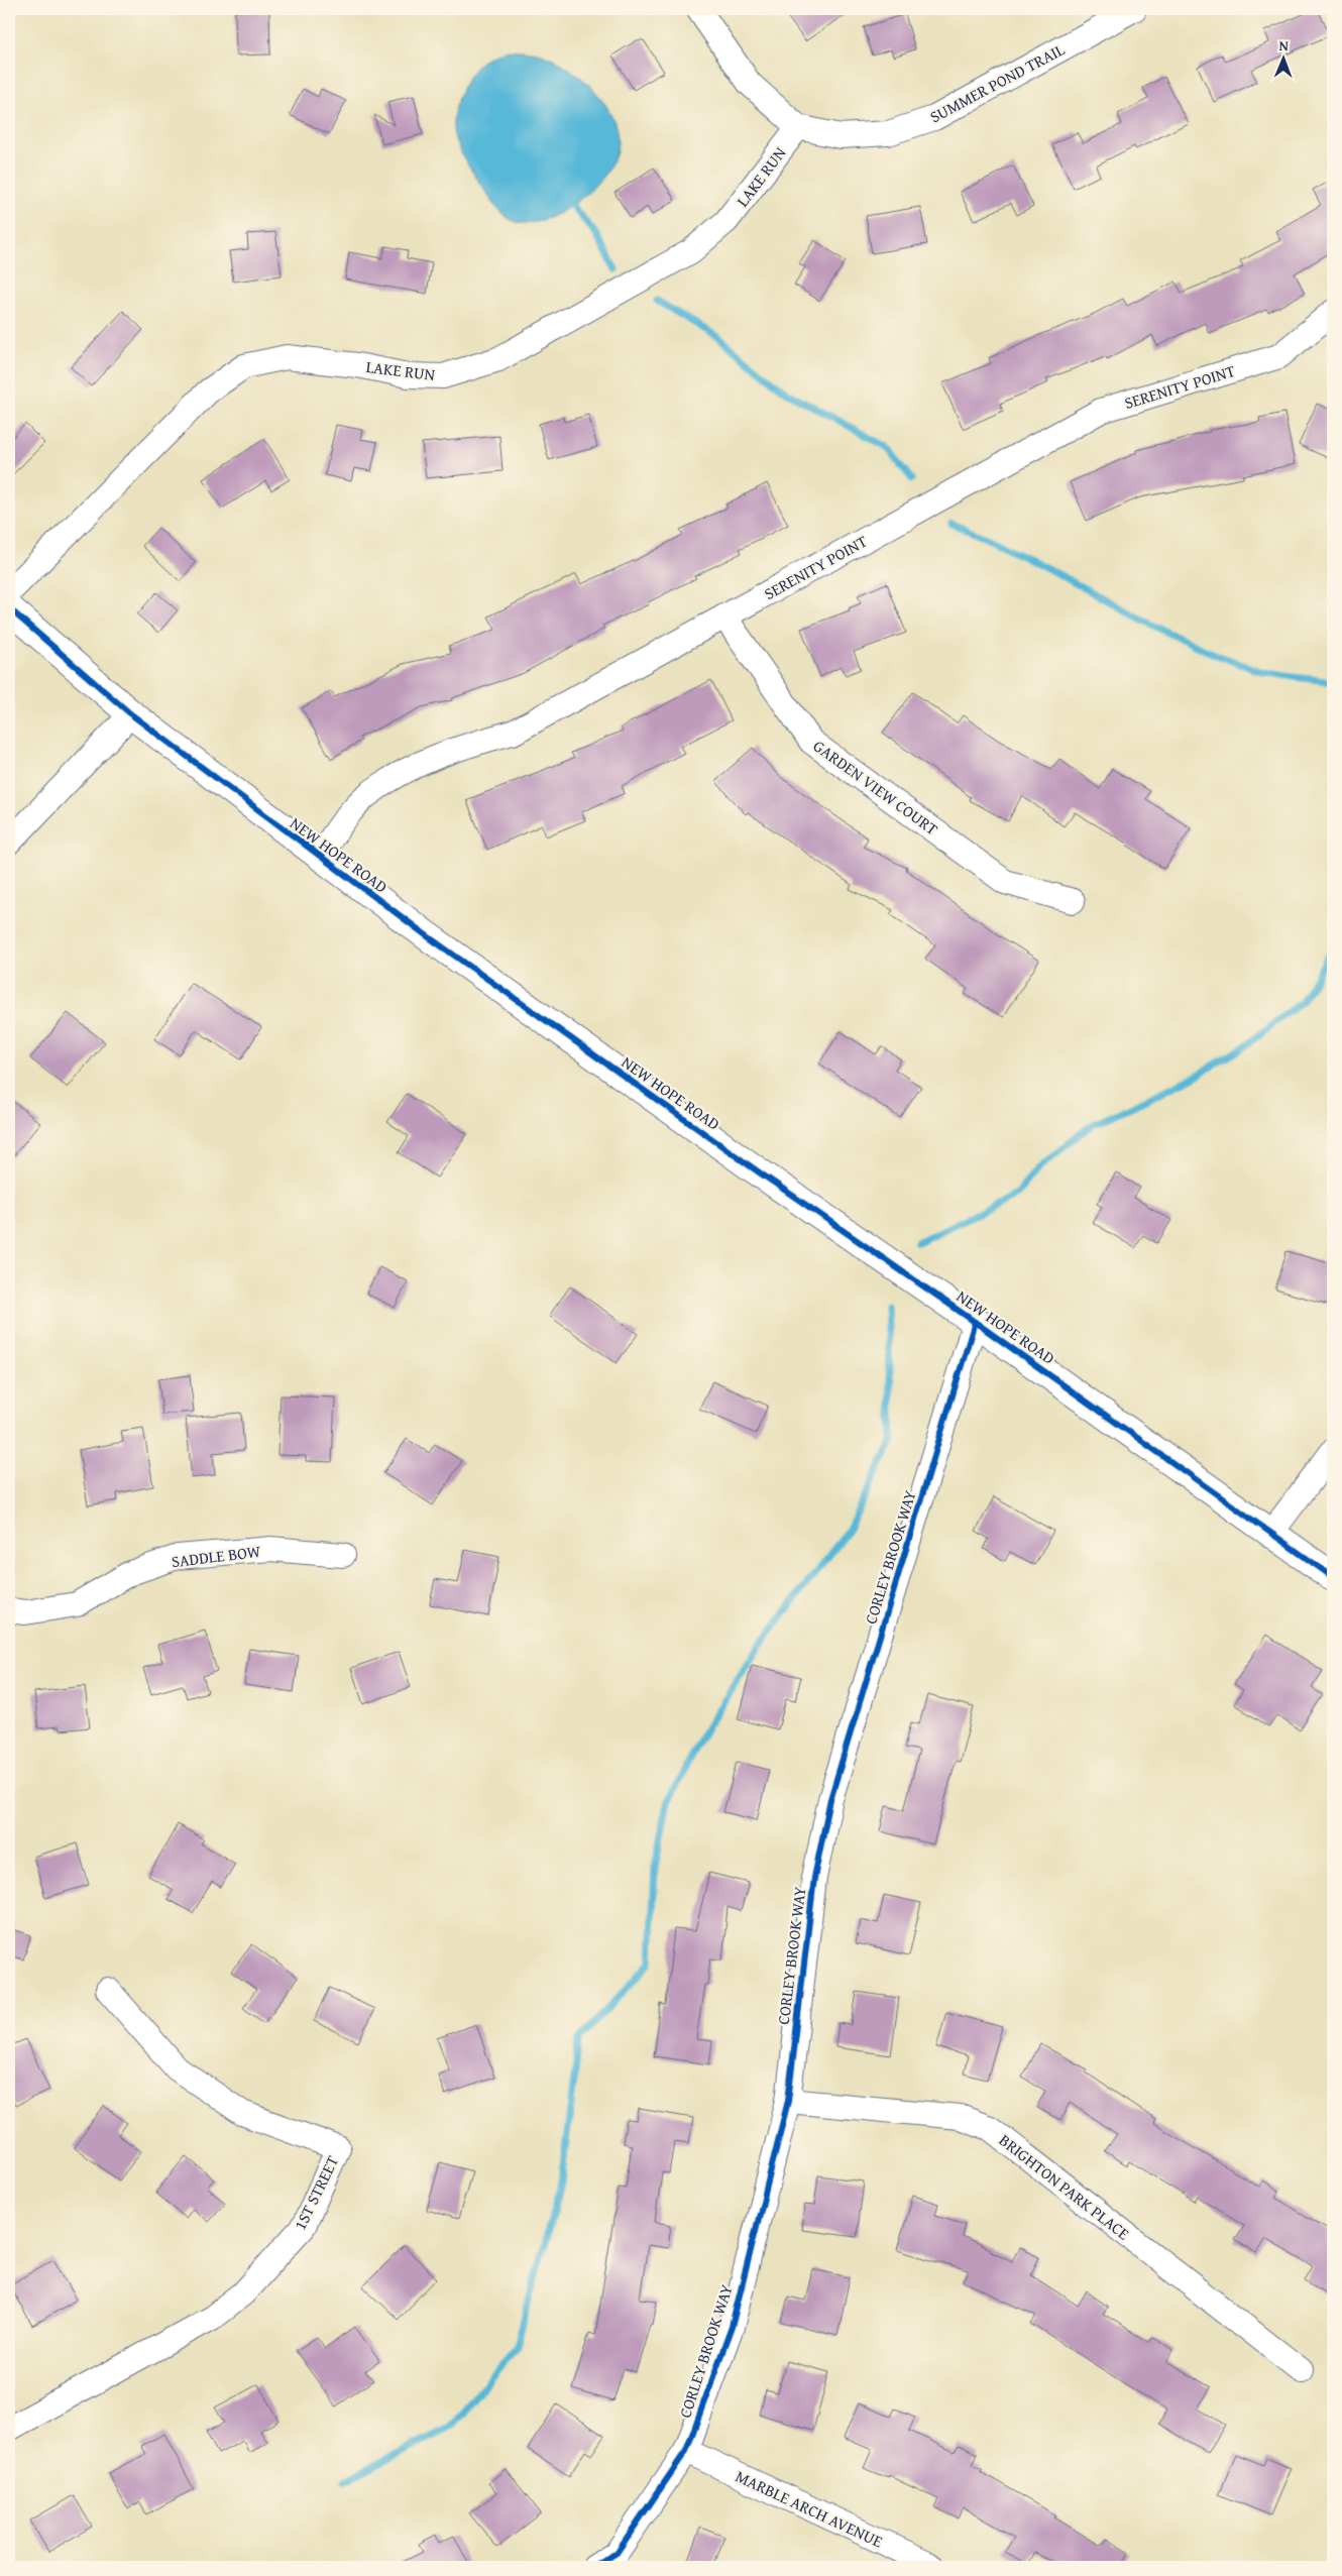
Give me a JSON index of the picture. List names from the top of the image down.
{
  "streets": {
    "street": [
      "SUMMER POND TRAIL",
      "LAKE RUN",
      "SERENITY POINT",
      "GARDEN VIEW COURT",
      "NEW HOPE ROAD",
      "SADDLE BOW",
      "CORLEY BROOK WAY",
      "BRIGHTON PARK PLACE",
      "1ST STREET",
      "MARBLE ARCH AVENUE"
    ]
  },
  "crossings": [
    ["SUMMER POND TRAIL", "LAKE RUN"],
    ["SERENITY POINT", "GARDEN VIEW COURT"],
    ["SERENITY POINT", "NEW HOPE ROAD"],
    ["NEW HOPE ROAD", "CORLEY BROOK WAY"],
    ["CORLEY BROOK WAY", "BRIGHTON PARK PLACE"],
    ["CORLEY BROOK WAY", "MARBLE ARCH AVENUE"]
  ],
  "north": "top"
}
